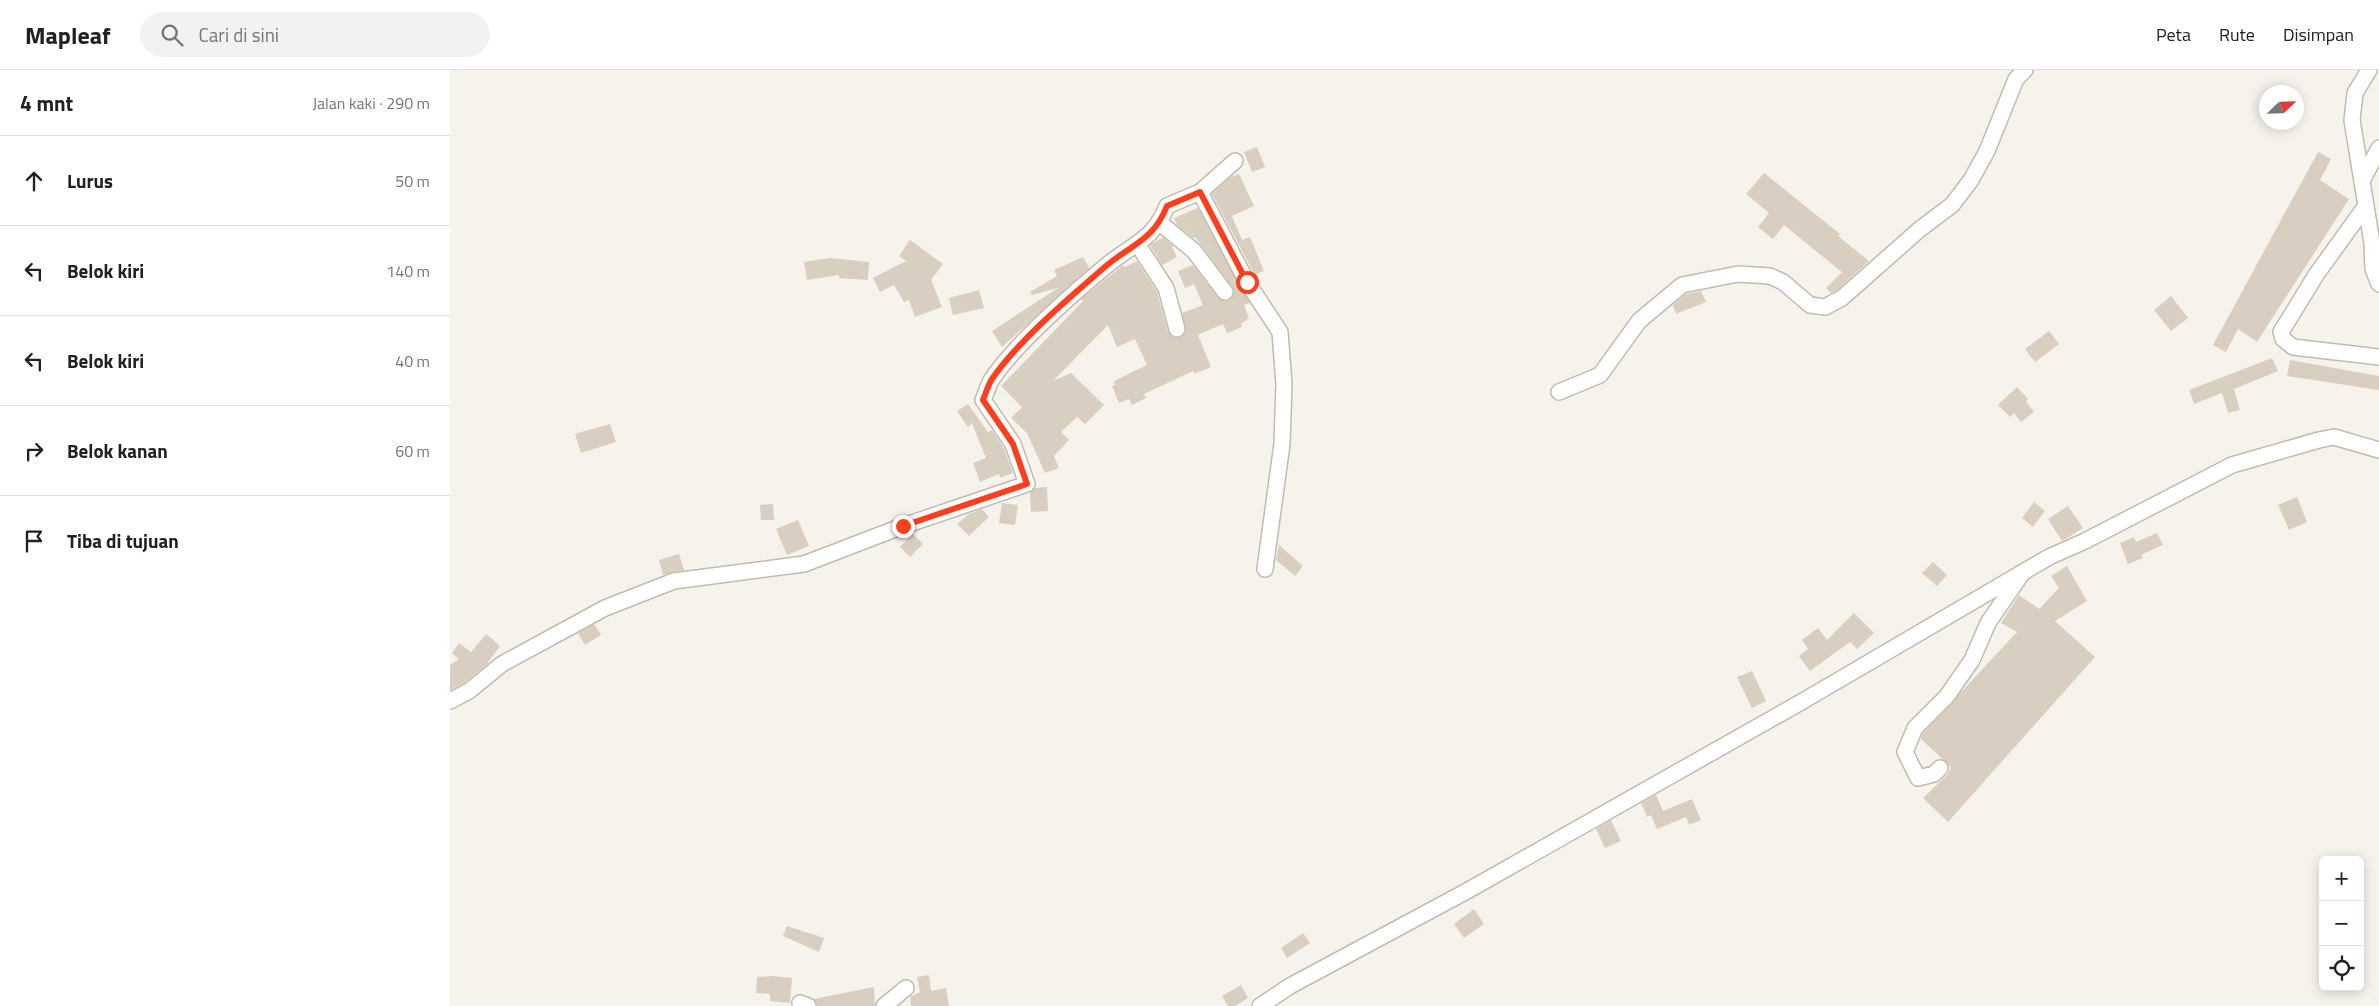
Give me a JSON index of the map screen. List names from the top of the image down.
{
  "north": "top right",
  "page": {
    "header": "Mapleaf",
    "search": "Cari di sini",
    "nav": ["Peta", "Rute", "Disimpan"],
    "heading": ["4 mnt", "Jalan kaki · 290 m"],
    "list": [
      ["Lurus", "50 m"],
      ["Belok kiri", "140 m"],
      ["Belok kiri", "40 m"],
      ["Belok kanan", "60 m"],
      "Tiba di tujuan"
    ],
    "map_buttons": ["+", "−"]
  }
}
